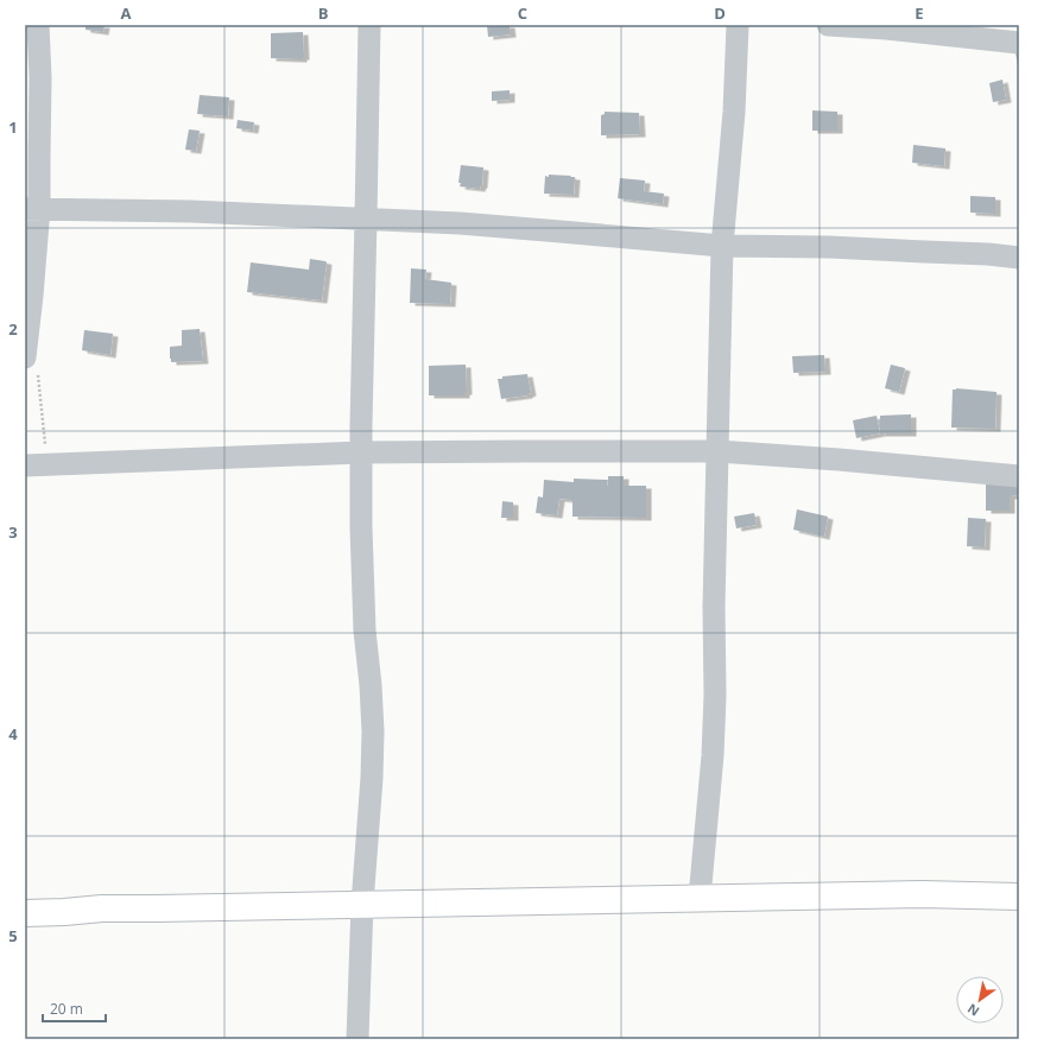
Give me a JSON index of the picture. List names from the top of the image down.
{
  "scale_bar": "20 m",
  "north": "bottom left",
  "grid": {
    "columns": [
      "A",
      "B",
      "C",
      "D",
      "E"
    ],
    "rows": [
      "1",
      "2",
      "3",
      "4",
      "5"
    ]
  }
}
